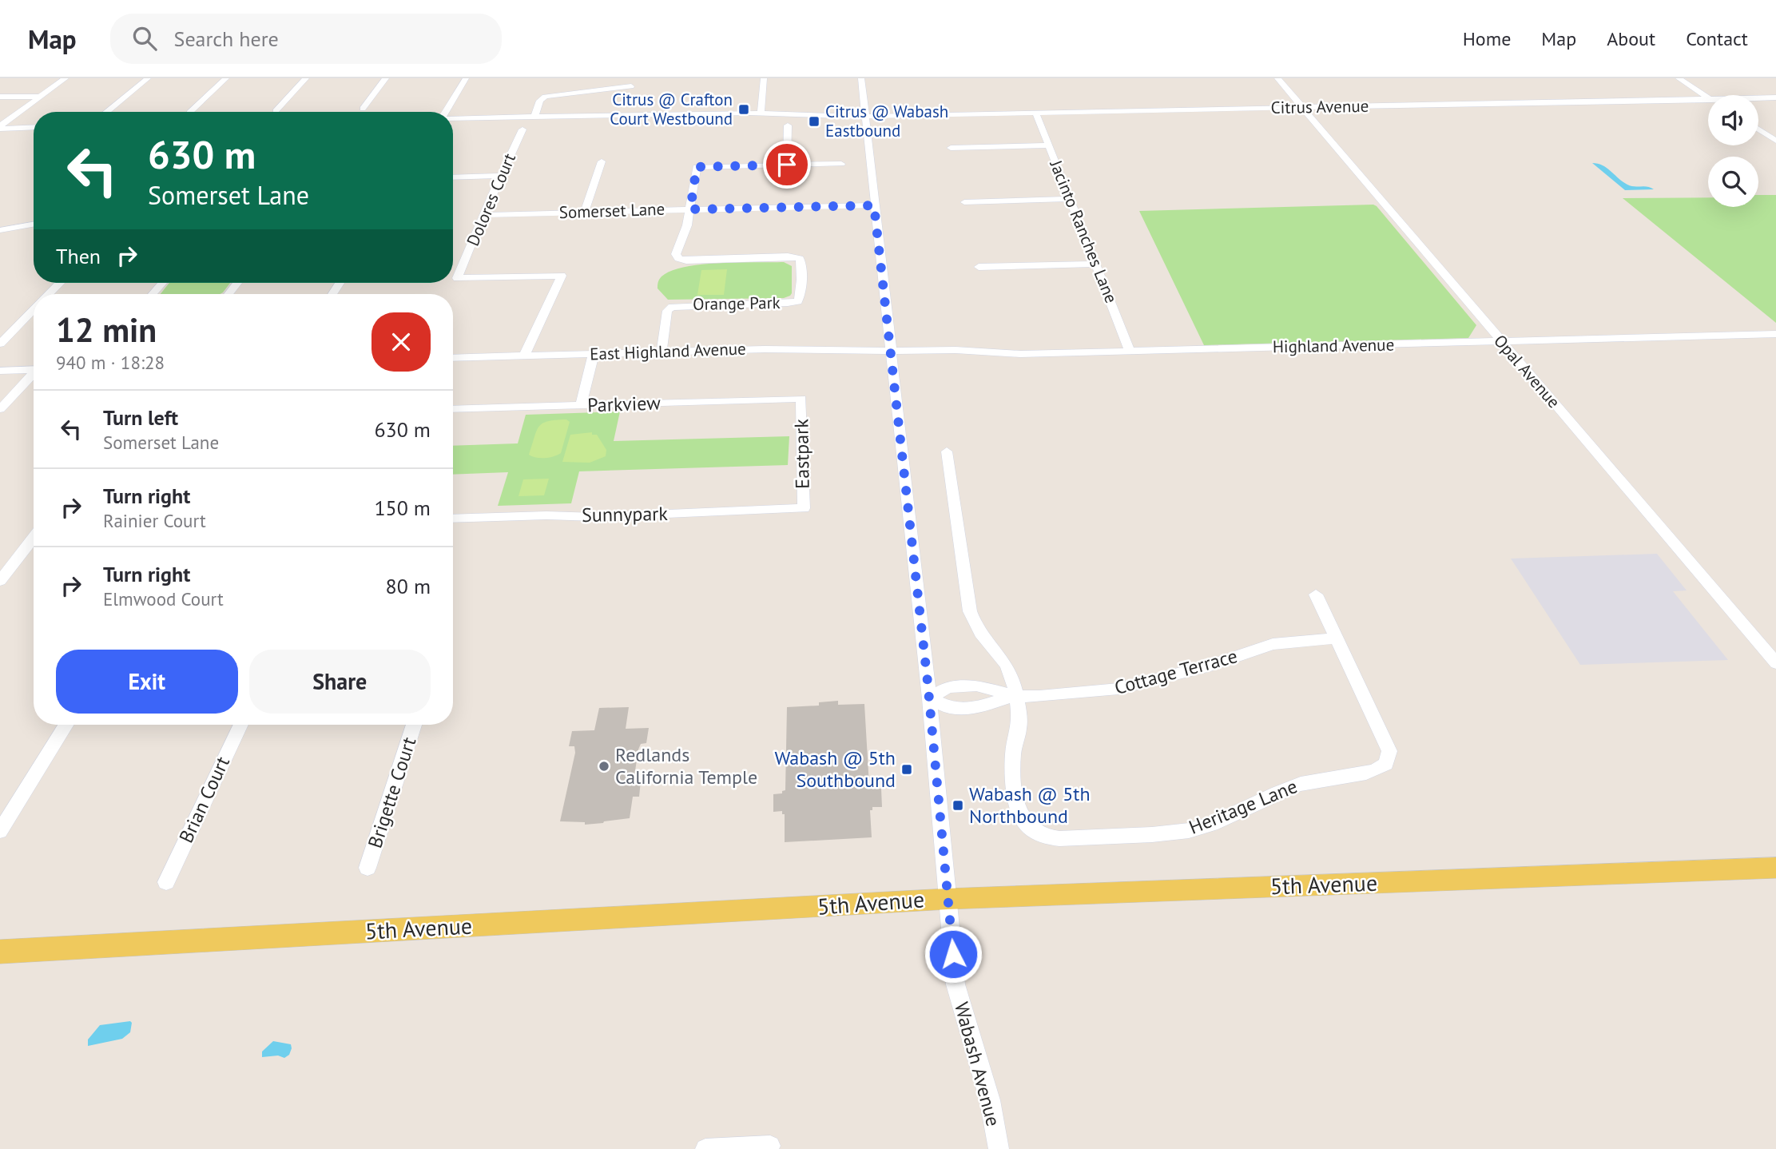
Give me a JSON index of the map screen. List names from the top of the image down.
{
  "streets": {
    "main road": ["5th Avenue"],
    "street": [
      "Citrus Avenue",
      "Dolores Court",
      "Somerset Lane",
      "Jacinto Ranches Lane",
      "Orange Park",
      "Highland Avenue",
      "East Highland Avenue",
      "Opal Avenue",
      "Parkview",
      "Eastpark",
      "Sunnypark",
      "Cottage Terrace",
      "Brigette Court",
      "Brian Court",
      "Heritage Lane",
      "Wabash Avenue"
    ]
  },
  "crossings": [
    ["Citrus Avenue", "Jacinto Ranches Lane"],
    ["Citrus Avenue", "Opal Avenue"],
    ["Citrus Avenue", "Wabash Avenue"],
    ["Dolores Court", "Somerset Lane"],
    ["Dolores Court", "East Highland Avenue"],
    ["Somerset Lane", "Orange Park"],
    ["Somerset Lane", "Wabash Avenue"],
    ["Jacinto Ranches Lane", "Highland Avenue"],
    ["Orange Park", "East Highland Avenue"],
    ["Highland Avenue", "East Highland Avenue"],
    ["Highland Avenue", "Opal Avenue"],
    ["Highland Avenue", "Wabash Avenue"],
    ["East Highland Avenue", "Wabash Avenue"],
    ["Parkview", "Eastpark"],
    ["Eastpark", "Sunnypark"],
    ["Cottage Terrace", "Heritage Lane"],
    ["Cottage Terrace", "Wabash Avenue"],
    ["5th Avenue", "Wabash Avenue"]
  ],
  "places": {
    "transit": [
      "Citrus @ Crafton Court Westbound",
      "Citrus @ Wabash Eastbound",
      "Wabash @ 5th Southbound",
      "Wabash @ 5th Northbound"
    ],
    "other": ["Redlands California Temple"]
  },
  "page": {
    "header": "Map",
    "search": "Search here",
    "nav": [
      "Home",
      "Map",
      "About",
      "Contact"
    ],
    "turn": ["630 m", "Somerset Lane"],
    "then": "Then",
    "heading": ["12 min", "940 m · 18:28"],
    "list": [
      {
        "name": "Turn left",
        "note": "Somerset Lane",
        "value": "630 m"
      },
      {
        "name": "Turn right",
        "note": "Rainier Court",
        "value": "150 m"
      },
      {
        "name": "Turn right",
        "note": "Elmwood Court",
        "value": "80 m"
      }
    ],
    "buttons": ["Exit", "Share"]
  }
}
